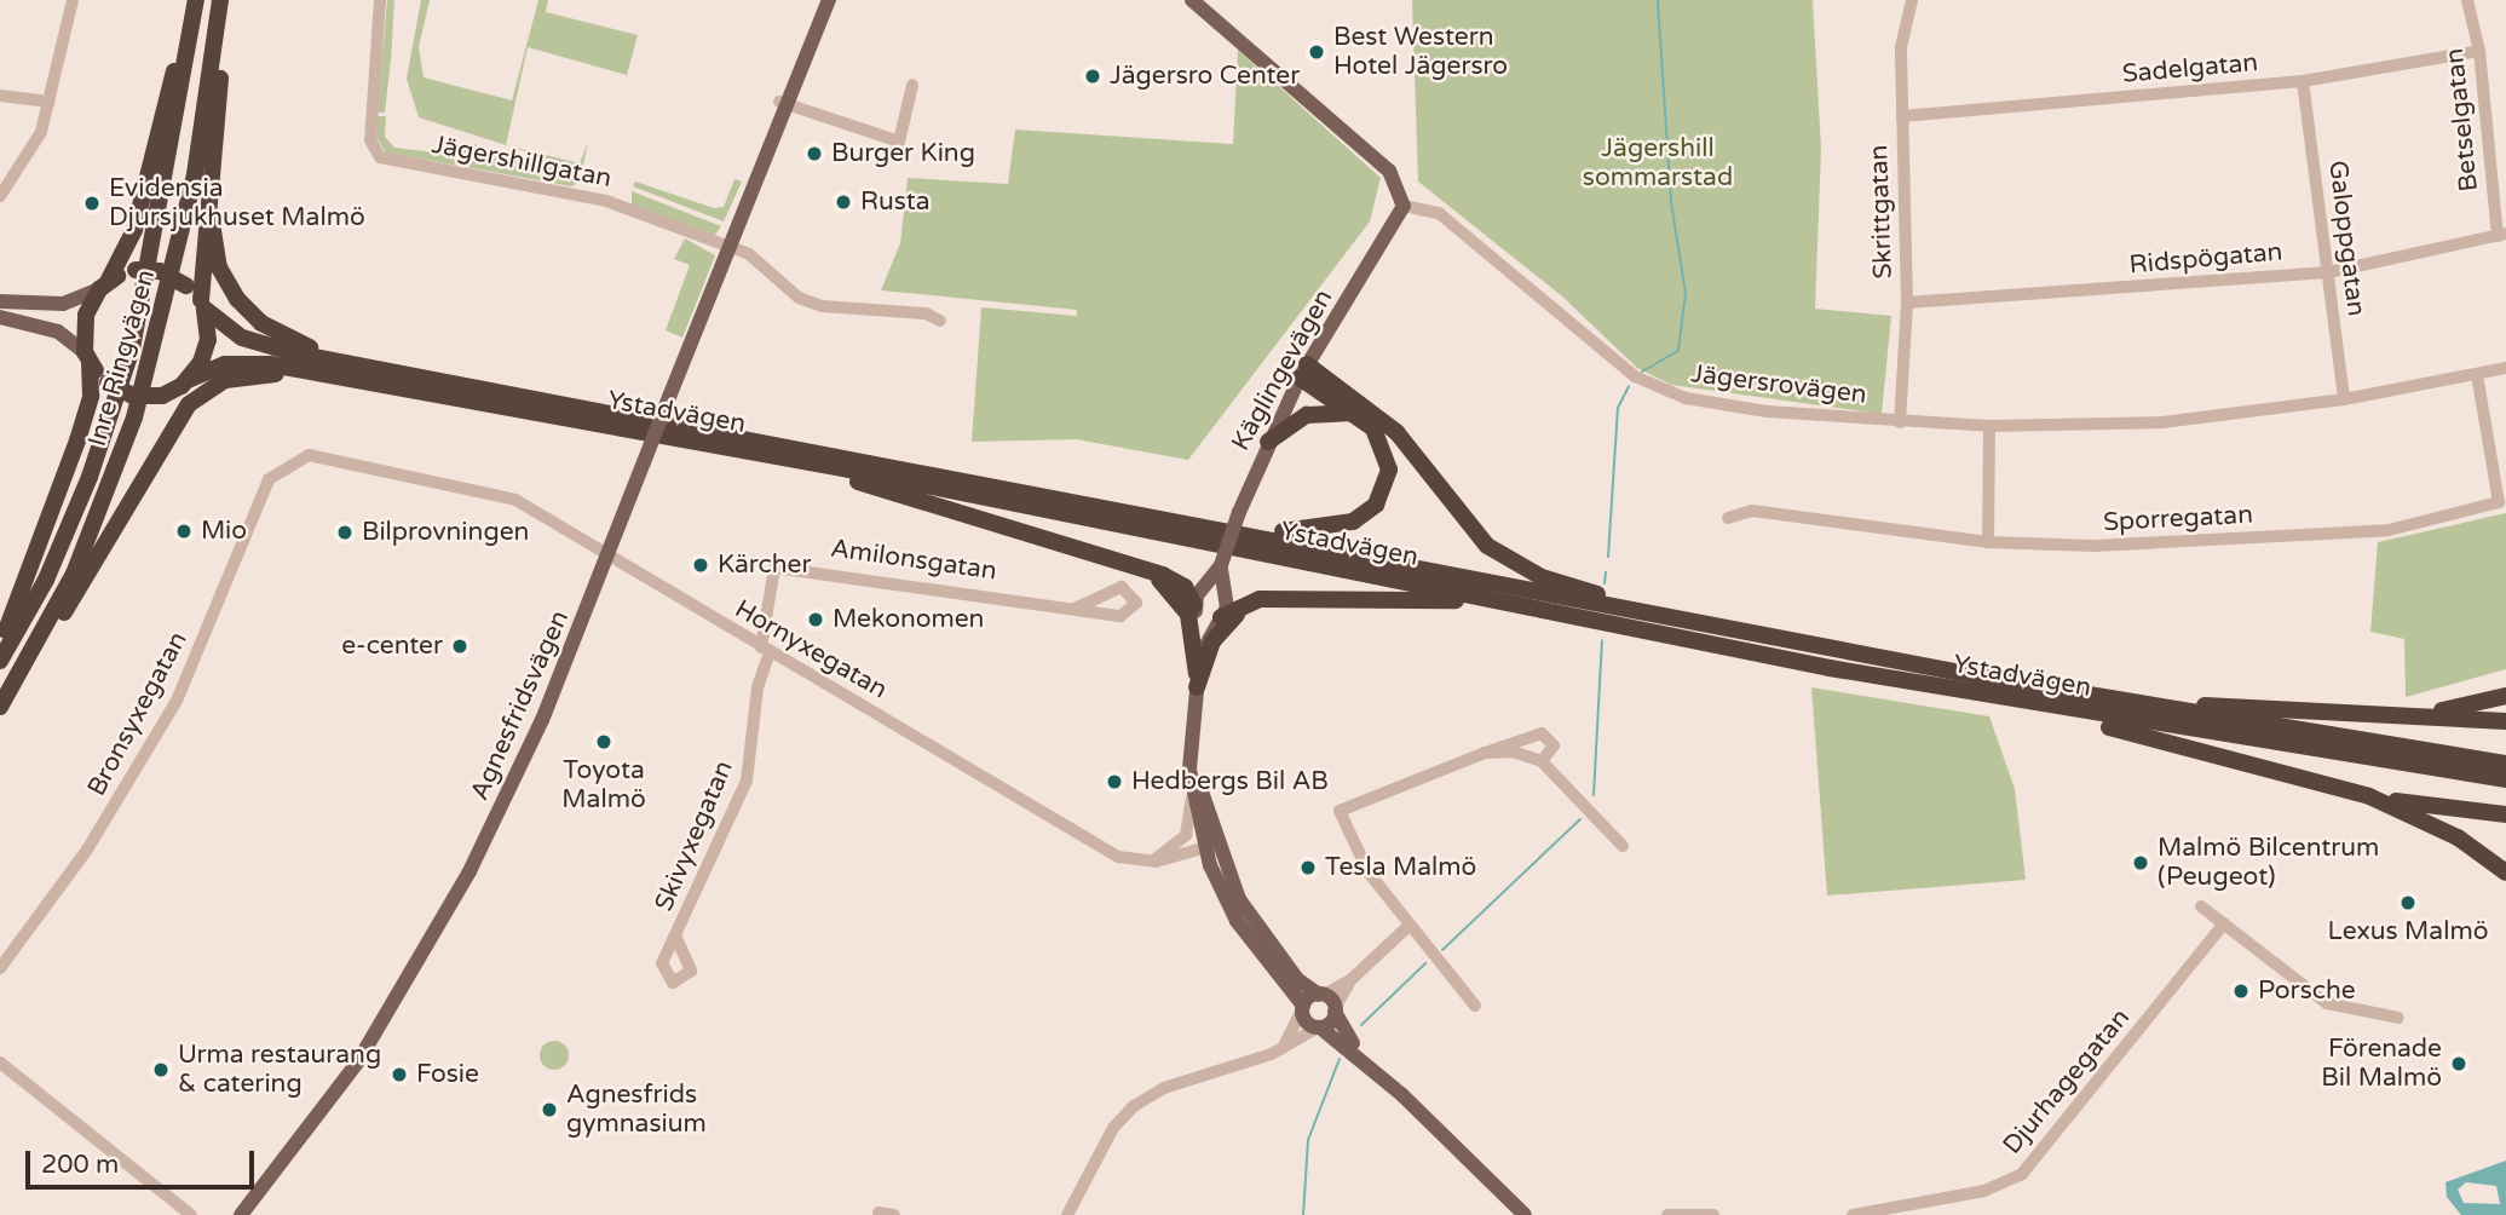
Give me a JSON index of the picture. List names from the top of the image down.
{
  "streets": {
    "highway": ["Inre Ringvägen", "Ystadvägen"],
    "main road": ["Käglingevägen", "Agnesfridsvägen"],
    "street": [
      "Sadelgatan",
      "Betselgatan",
      "Jägershillgatan",
      "Skrittgatan",
      "Galoppgatan",
      "Ridspögatan",
      "Jägersrovägen",
      "Sporregatan",
      "Amilonsgatan",
      "Hornyxegatan",
      "Bronsyxegatan",
      "Skivyxegatan",
      "Djurhagegatan"
    ]
  },
  "crossings": [
    ["Sadelgatan", "Betselgatan"],
    ["Sadelgatan", "Skrittgatan"],
    ["Sadelgatan", "Galoppgatan"],
    ["Betselgatan", "Ridspögatan"],
    ["Jägershillgatan", "Agnesfridsvägen"],
    ["Skrittgatan", "Ridspögatan"],
    ["Skrittgatan", "Jägersrovägen"],
    ["Galoppgatan", "Ridspögatan"],
    ["Galoppgatan", "Jägersrovägen"],
    ["Käglingevägen", "Jägersrovägen"],
    ["Käglingevägen", "Hornyxegatan"],
    ["Jägersrovägen", "Sporregatan"],
    ["Amilonsgatan", "Hornyxegatan"],
    ["Amilonsgatan", "Skivyxegatan"],
    ["Hornyxegatan", "Agnesfridsvägen"],
    ["Hornyxegatan", "Bronsyxegatan"],
    ["Hornyxegatan", "Skivyxegatan"]
  ],
  "parks": ["Jägershill sommarstad"],
  "places": [
    "Best Western Hotel Jägersro",
    "Jägersro Center",
    "Burger King",
    "Rusta",
    "Evidensia Djursjukhuset Malmö",
    "Mio",
    "Bilprovningen",
    "Kärcher",
    "Mekonomen",
    "e-center",
    "Toyota Malmö",
    "Hedbergs Bil AB",
    "Malmö Bilcentrum (Peugeot)",
    "Tesla Malmö",
    "Lexus Malmö",
    "Porsche",
    "Förenade Bil Malmö",
    "Urma restaurang & catering",
    "Fosie",
    "Agnesfrids gymnasium"
  ],
  "scale_bar": "200 m"
}
